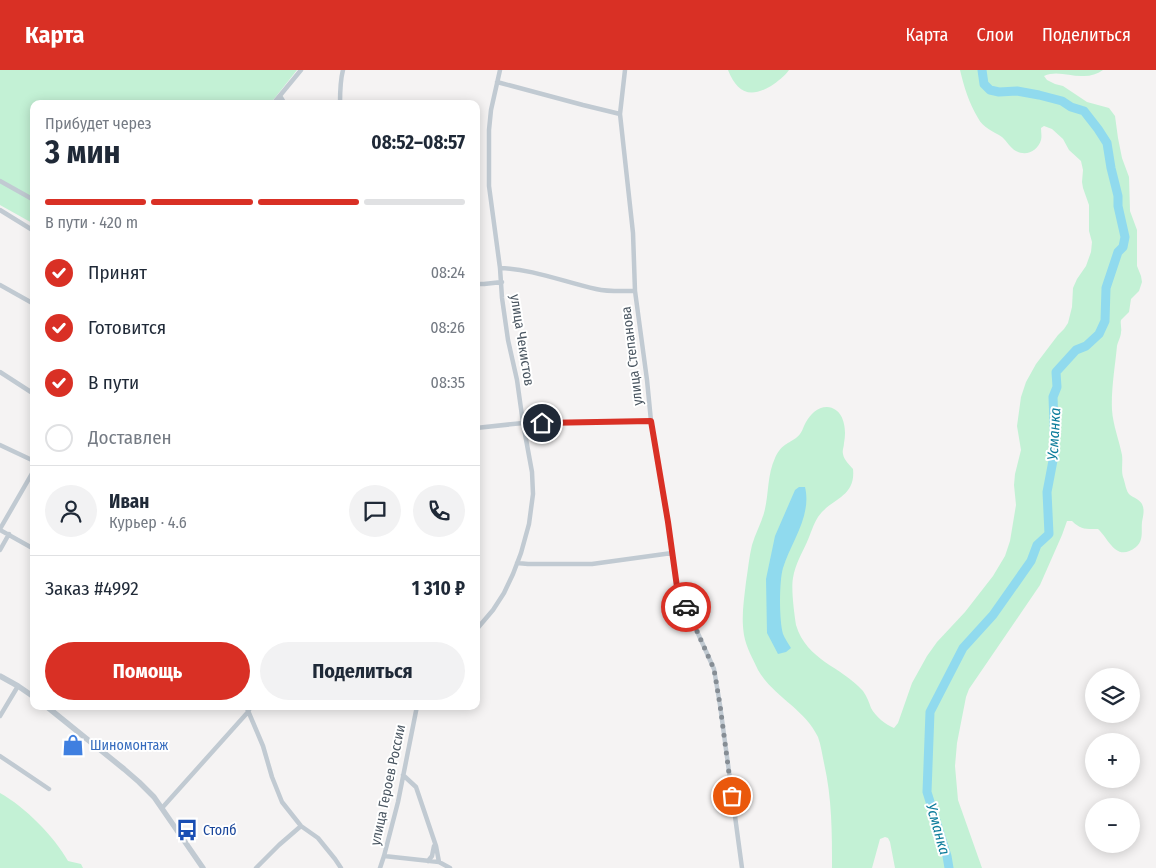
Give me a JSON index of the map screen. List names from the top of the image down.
{
  "streets": {
    "street": ["улица Чекистов", "улица Степанова", "улица Героев России"]
  },
  "water": ["Усманка"],
  "places": {
    "shop": ["Шиномонтаж"],
    "bus stop": ["Столб"]
  },
  "page": {
    "header": "Карта",
    "nav": ["Карта", "Слои", "Поделиться"],
    "heading": ["3 мин", "Прибудет через", "08:52–08:57"],
    "panel": [
      "Иван",
      "Курьер · 4.6",
      "Заказ #4992",
      "1 310 ₽"
    ],
    "bar": "В пути · 420 m",
    "list": [
      ["Принят", "08:24"],
      ["Готовится", "08:26"],
      ["В пути", "08:35"],
      "Доставлен"
    ],
    "buttons": ["Помощь", "Поделиться"],
    "map_buttons": ["+", "−"]
  }
}
